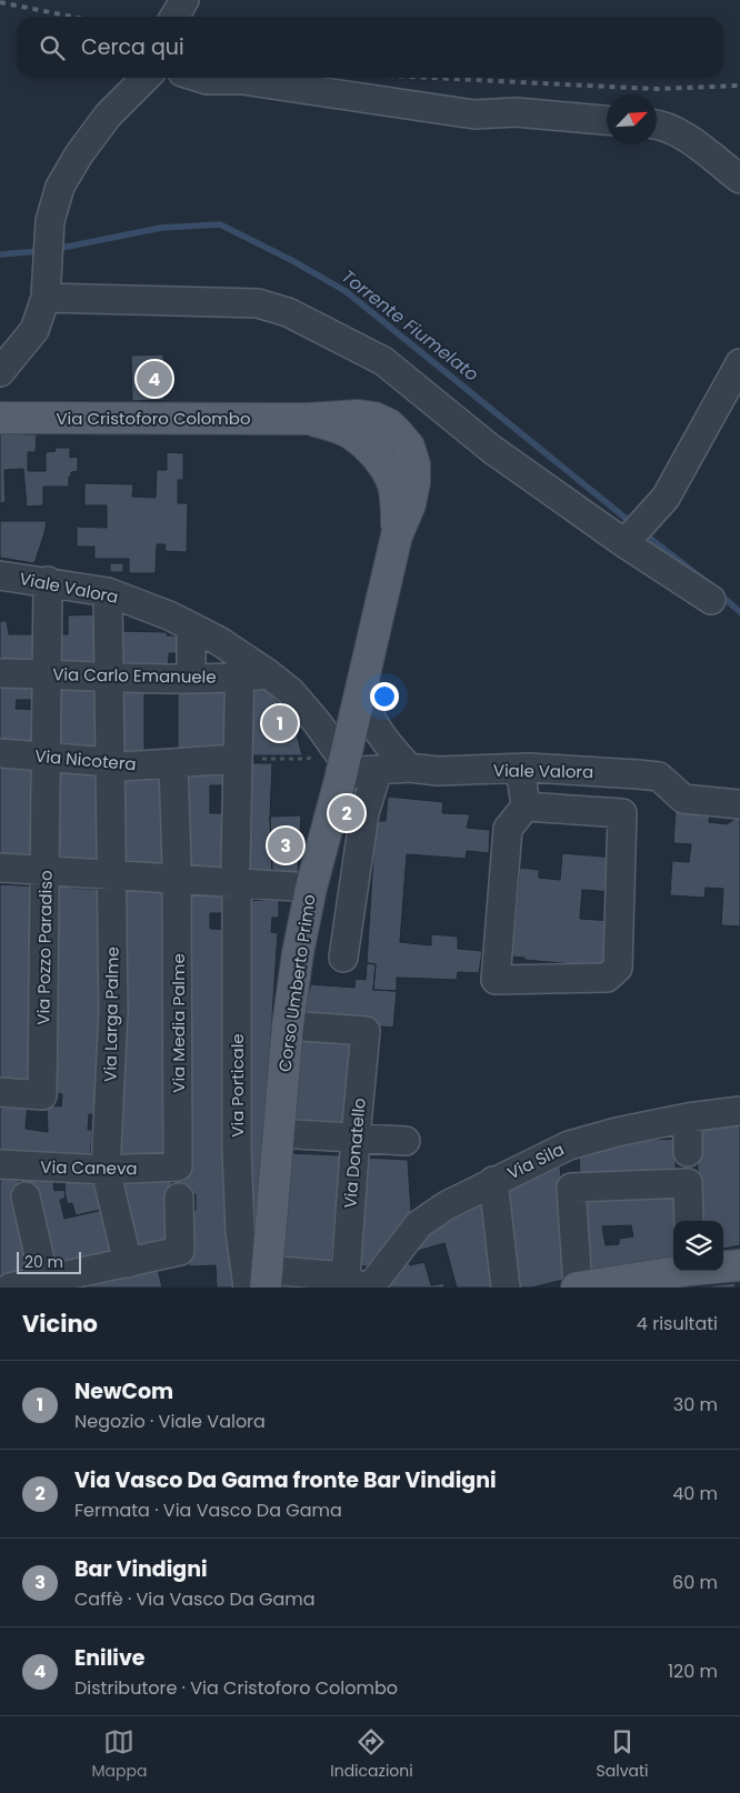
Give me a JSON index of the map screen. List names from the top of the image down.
{
  "streets": {
    "main road": ["Via Cristoforo Colombo", "Corso Umberto Primo"],
    "street": [
      "Viale Valora",
      "Via Carlo Emanuele",
      "Via Nicotera",
      "Via Pozzo Paradiso",
      "Via Larga Palme",
      "Via Media Palme",
      "Via Porticale",
      "Via Donatello",
      "Via Sila",
      "Via Caneva"
    ]
  },
  "crossings": [
    ["Via Cristoforo Colombo", "Viale Valora"],
    ["Via Cristoforo Colombo", "Corso Umberto Primo"],
    ["Viale Valora", "Via Carlo Emanuele"],
    ["Viale Valora", "Via Pozzo Paradiso"],
    ["Viale Valora", "Via Larga Palme"],
    ["Viale Valora", "Via Porticale"],
    ["Via Carlo Emanuele", "Via Pozzo Paradiso"],
    ["Via Carlo Emanuele", "Via Larga Palme"],
    ["Via Carlo Emanuele", "Via Porticale"],
    ["Via Nicotera", "Via Pozzo Paradiso"],
    ["Via Nicotera", "Via Larga Palme"],
    ["Via Nicotera", "Via Media Palme"],
    ["Via Nicotera", "Via Porticale"],
    ["Via Pozzo Paradiso", "Corso Umberto Primo"],
    ["Corso Umberto Primo", "Via Larga Palme"],
    ["Corso Umberto Primo", "Via Media Palme"],
    ["Corso Umberto Primo", "Via Porticale"],
    ["Corso Umberto Primo", "Via Donatello"],
    ["Via Larga Palme", "Via Caneva"],
    ["Via Media Palme", "Via Caneva"]
  ],
  "water": ["Torrente Fiumelato"],
  "scale_bar": "20 m",
  "north": "top right",
  "page": {
    "search": "Cerca qui",
    "pins": [
      "4",
      "1",
      "2",
      "3"
    ],
    "scale": "20 m",
    "heading": ["Vicino", "4 risultati"],
    "list": [
      {
        "mark": "1",
        "name": "NewCom",
        "note": "Negozio · Viale Valora",
        "value": "30 m"
      },
      {
        "mark": "2",
        "name": "Via Vasco Da Gama fronte Bar Vindigni",
        "note": "Fermata · Via Vasco Da Gama",
        "value": "40 m"
      },
      {
        "mark": "3",
        "name": "Bar Vindigni",
        "note": "Caffè · Via Vasco Da Gama",
        "value": "60 m"
      },
      {
        "mark": "4",
        "name": "Enilive",
        "note": "Distributore · Via Cristoforo Colombo",
        "value": "120 m"
      }
    ],
    "nav": ["Mappa", "Indicazioni", "Salvati"]
  }
}
